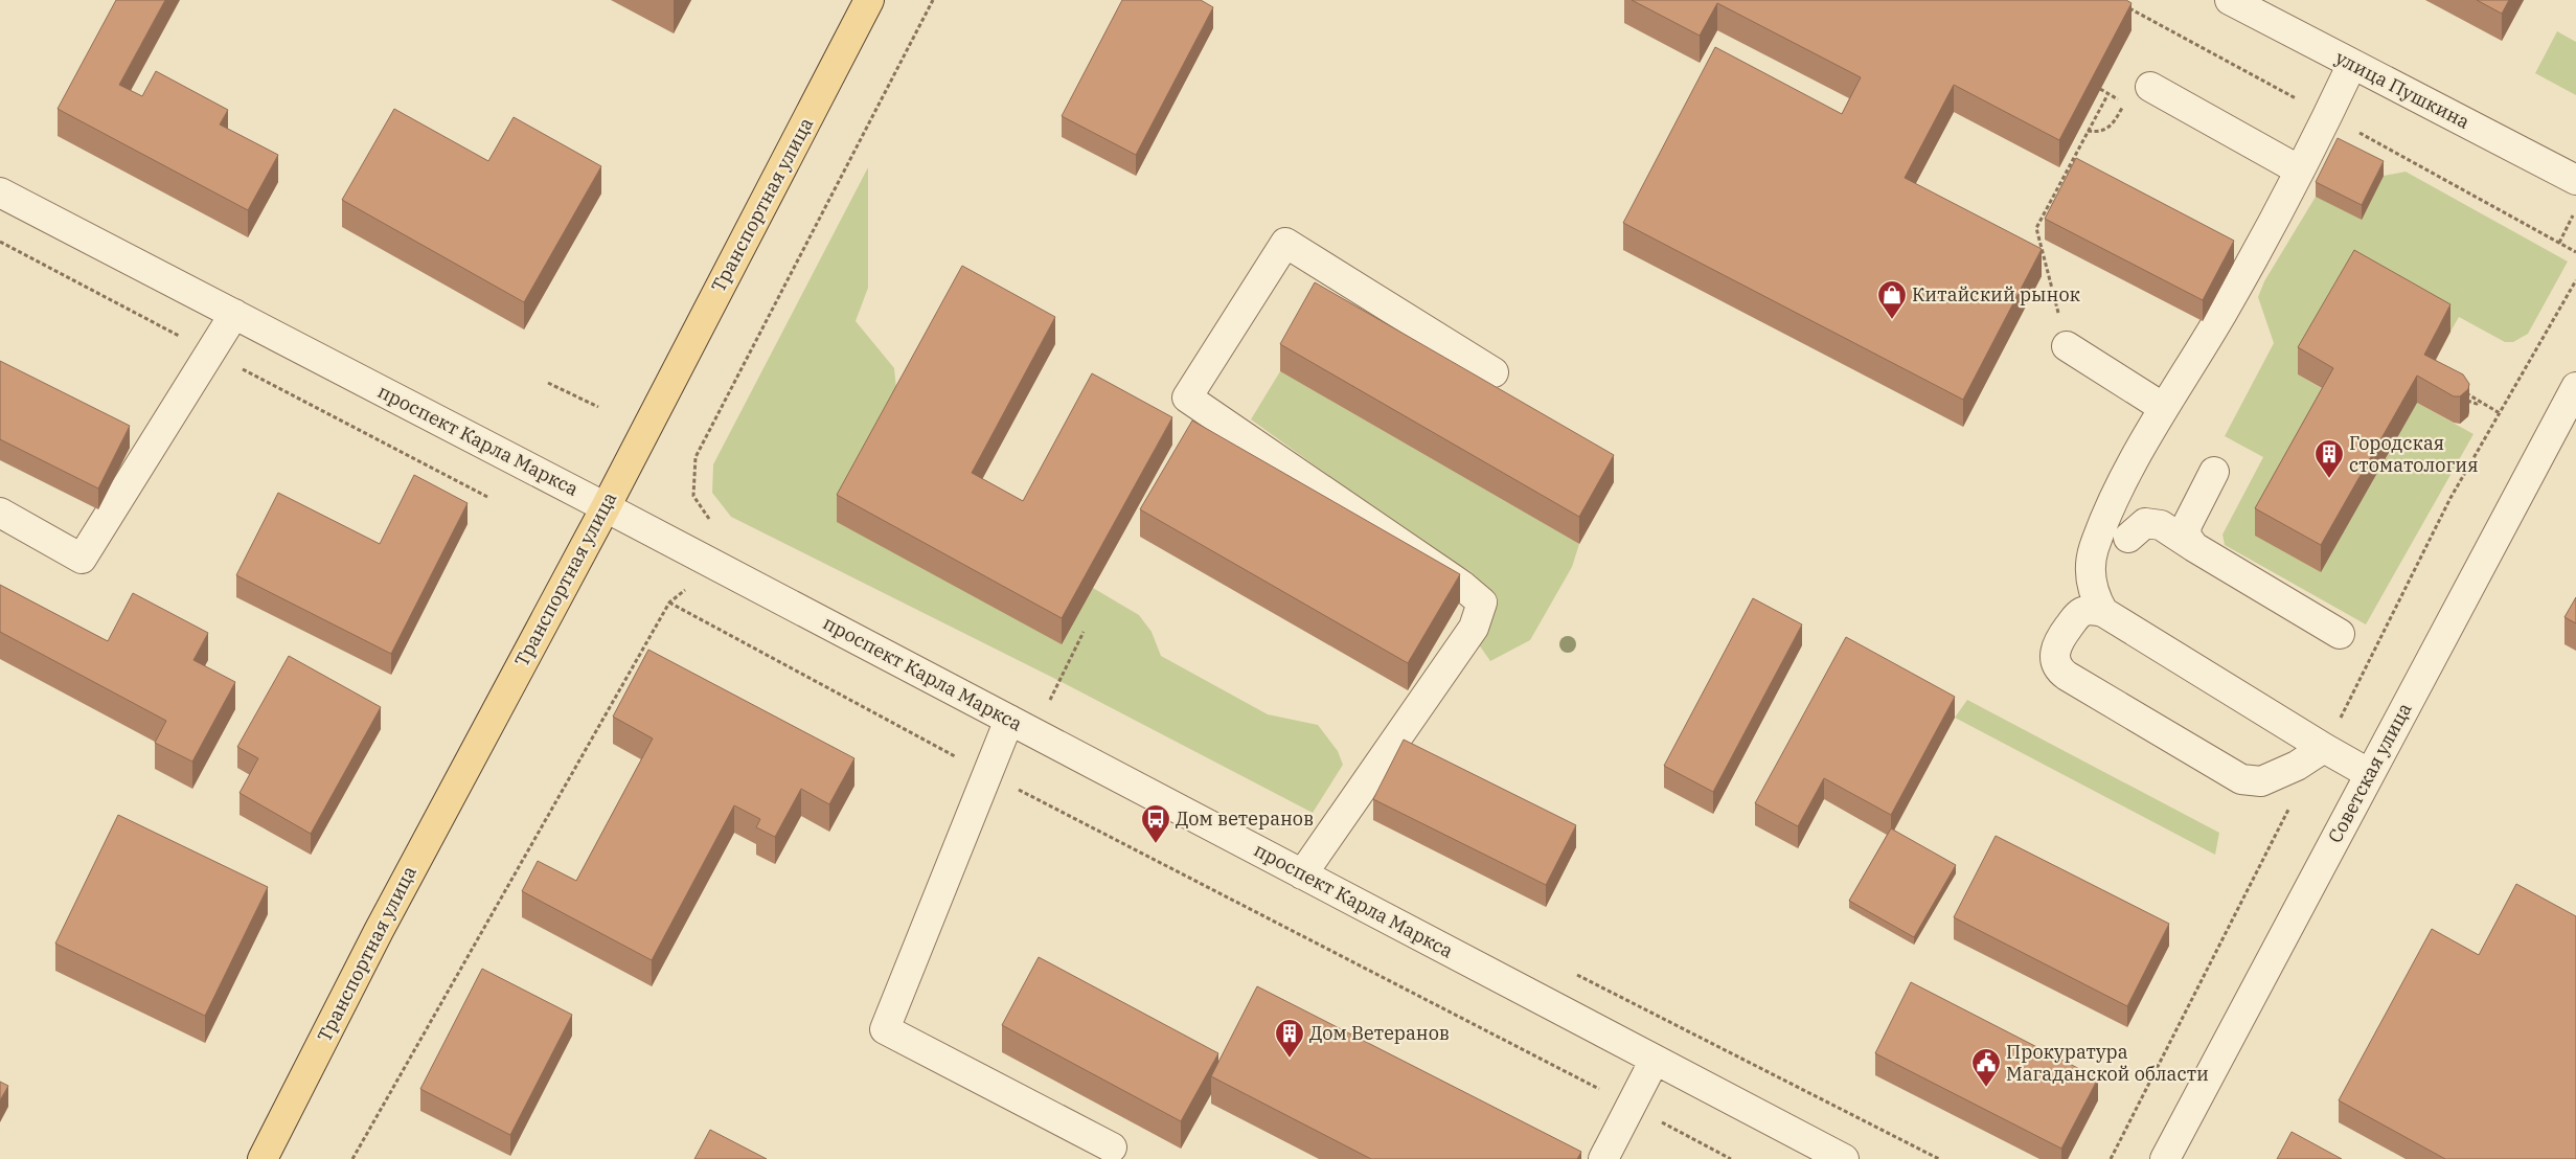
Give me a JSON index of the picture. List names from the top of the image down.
{
  "streets": {
    "main road": ["Транспортная улица"],
    "street": ["улица Пушкина", "проспект Карла Маркса", "Советская улица"]
  },
  "crossings": [
    ["Транспортная улица", "проспект Карла Маркса"]
  ],
  "places": {
    "shop": ["Китайский рынок"],
    "building": ["Городская стоматология", "Дом Ветеранов"],
    "bus stop": ["Дом ветеранов"],
    "public building": ["Прокуратура Магаданской области"]
  }
}
